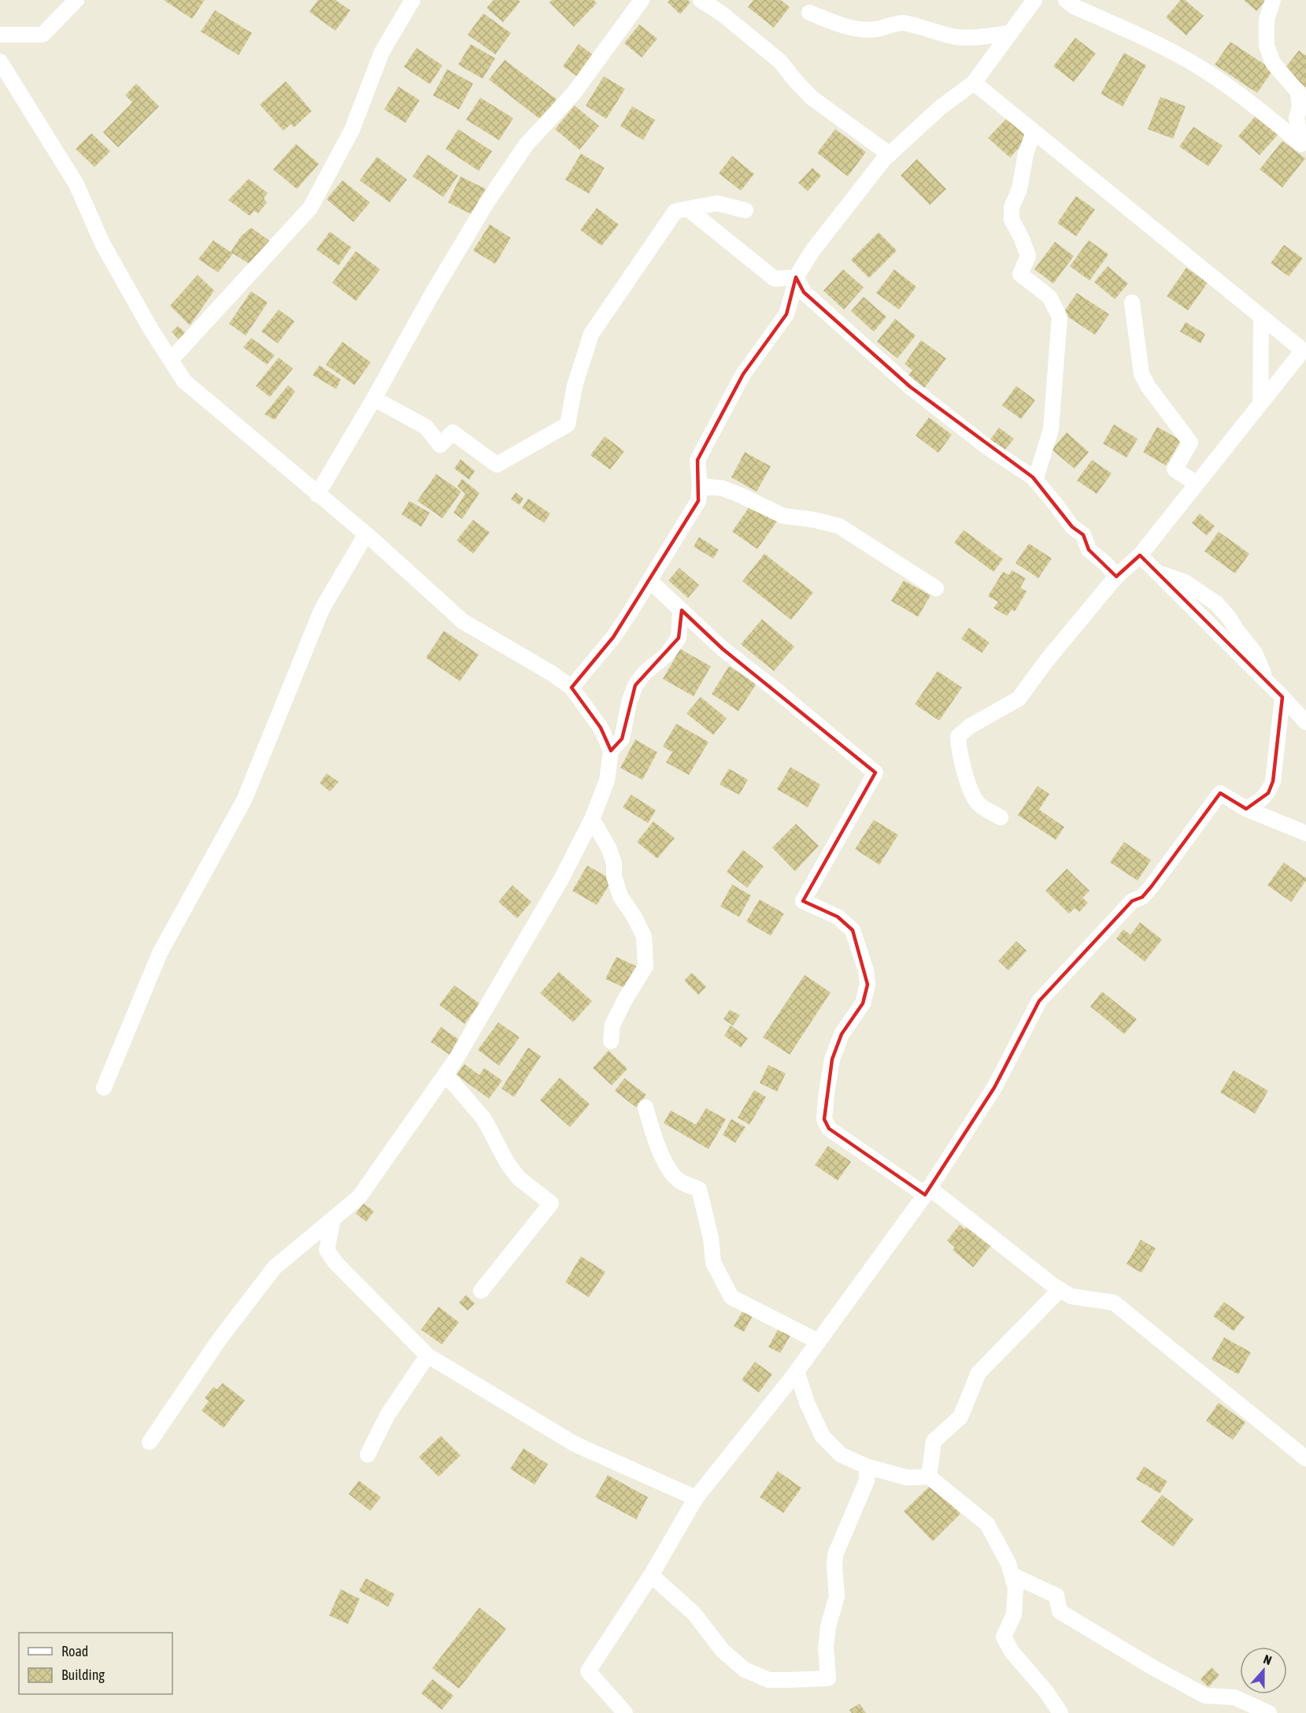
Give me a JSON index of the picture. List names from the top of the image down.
{
  "legend": ["Road", "Building"],
  "north": "top"
}
